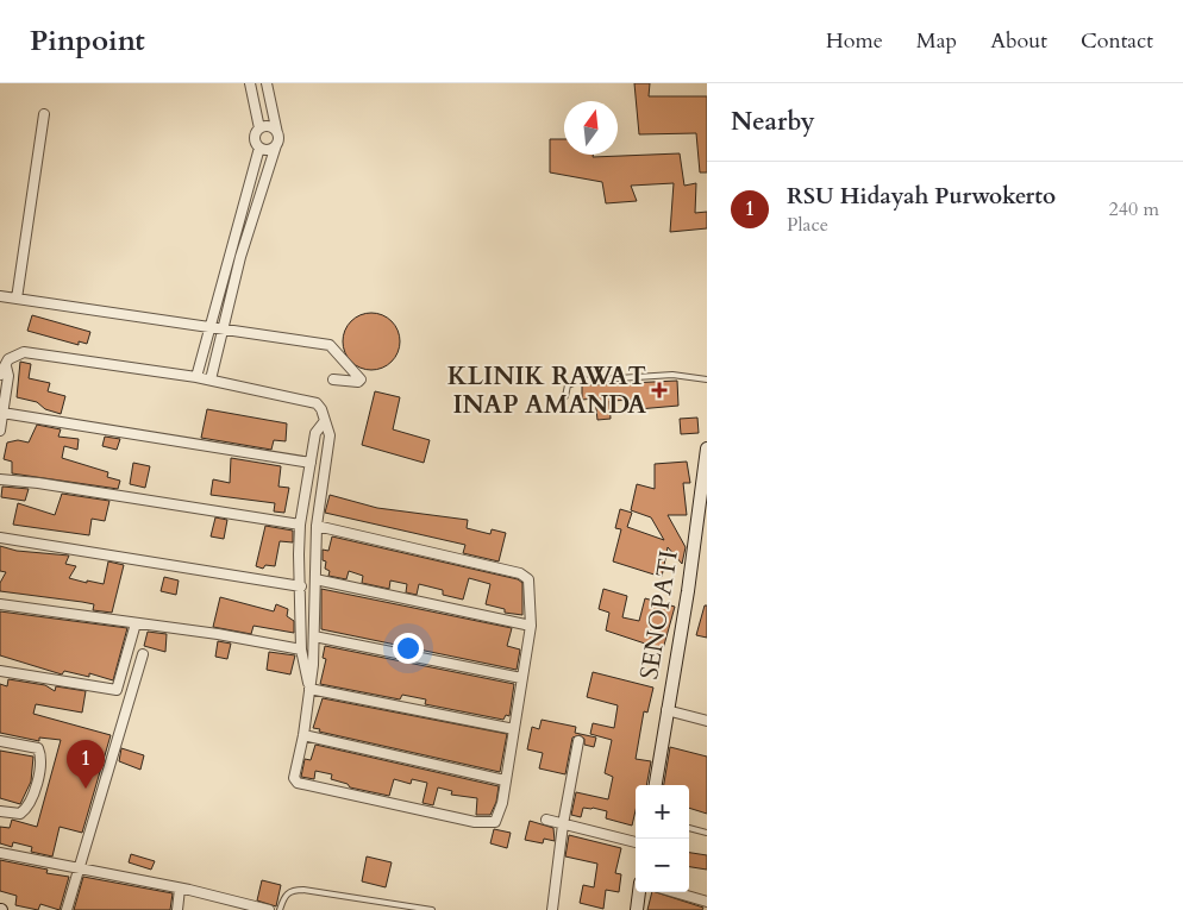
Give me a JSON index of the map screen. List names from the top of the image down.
{
  "streets": {
    "street": ["SENOPATI"]
  },
  "places": {
    "health": ["KLINIK RAWAT INAP AMANDA"]
  },
  "north": "top",
  "page": {
    "header": "Pinpoint",
    "nav": [
      "Home",
      "Map",
      "About",
      "Contact"
    ],
    "heading": "Nearby",
    "list": [
      {
        "mark": "1",
        "name": "RSU Hidayah Purwokerto",
        "note": "Place",
        "value": "240 m"
      }
    ],
    "pins": "1",
    "map_buttons": ["+", "−"]
  }
}
